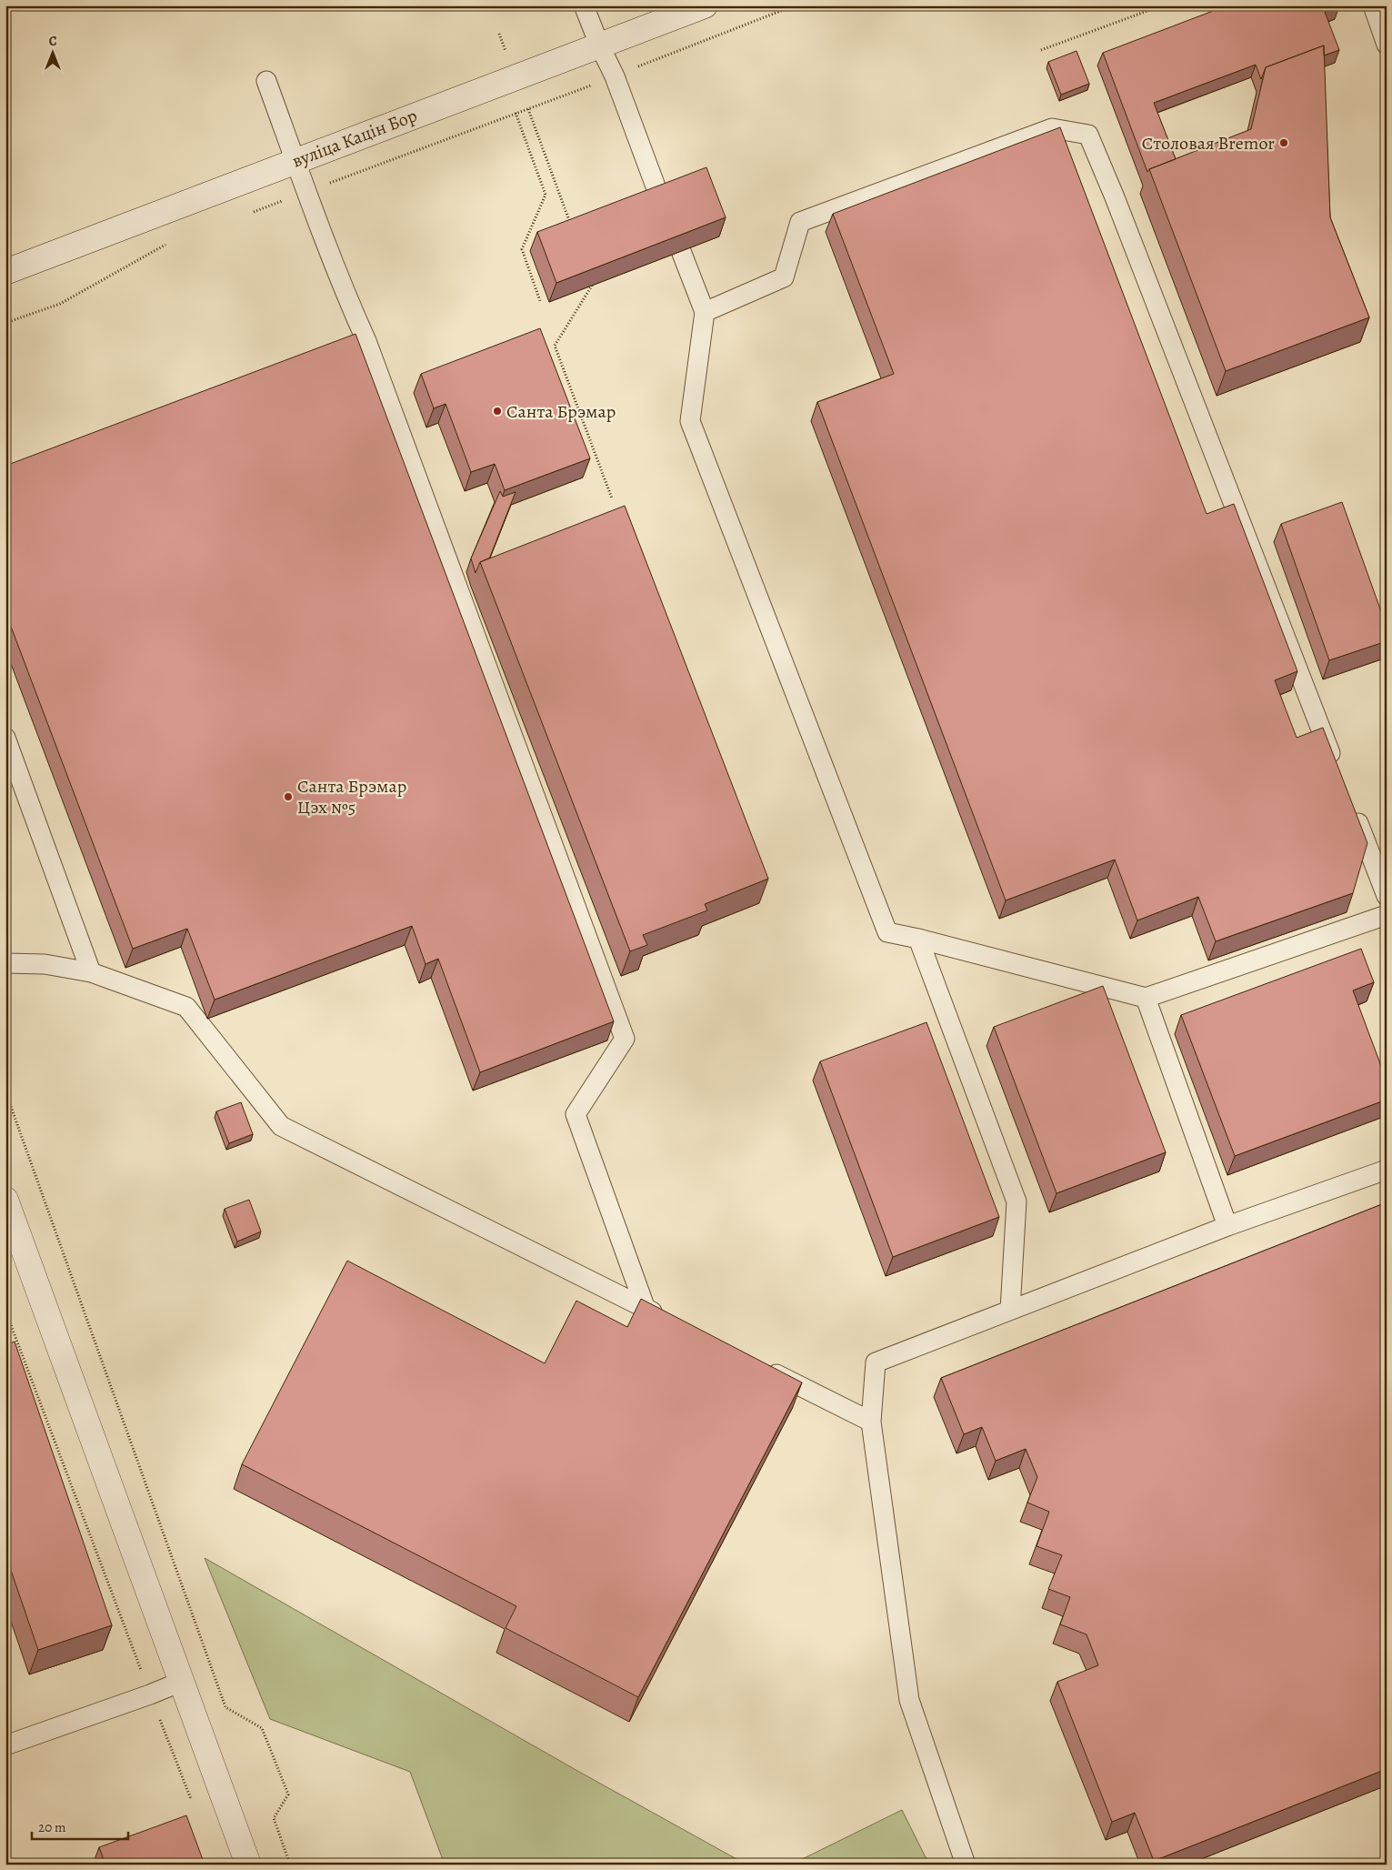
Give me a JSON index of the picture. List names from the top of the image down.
{
  "streets": {
    "main road": ["вуліца Кацін Бор"]
  },
  "places": ["Столовая Bremor", "Санта Брэмар", "Санта Брэмар Цэх №5"],
  "scale_bar": "20 m",
  "north": "top"
}
